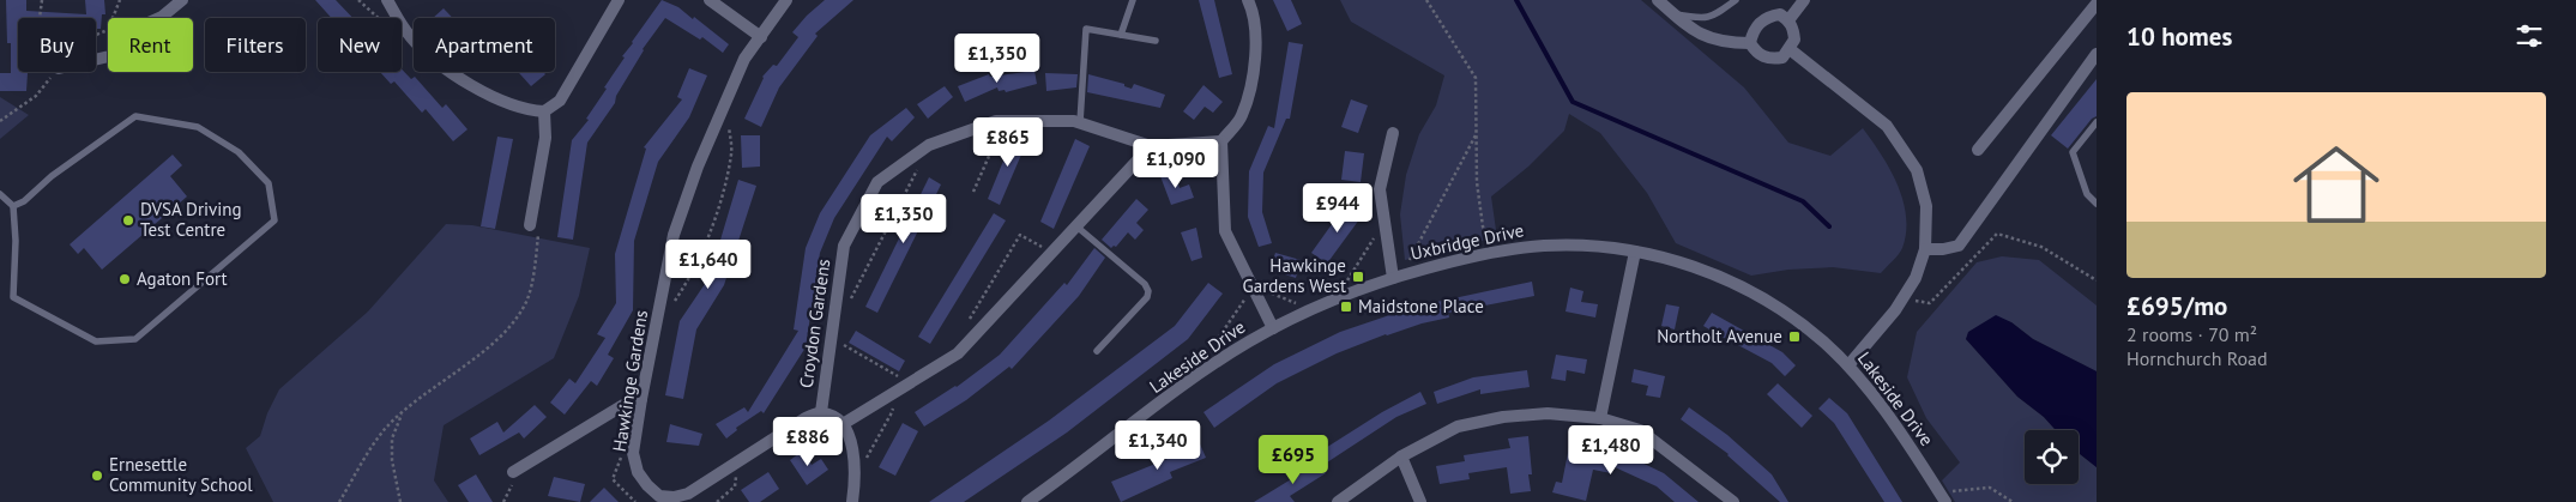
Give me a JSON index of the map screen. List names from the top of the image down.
{
  "streets": {
    "street": [
      "Uxbridge Drive",
      "Croydon Gardens",
      "Lakeside Drive",
      "Hawkinge Gardens"
    ]
  },
  "crossings": [
    ["Uxbridge Drive", "Lakeside Drive"],
    ["Croydon Gardens", "Hawkinge Gardens"]
  ],
  "places": {
    "other": ["DVSA Driving Test Centre", "Agaton Fort", "Ernesettle Community School"],
    "transit": ["Hawkinge Gardens West", "Maidstone Place", "Northolt Avenue"]
  },
  "page": {
    "heading": "10 homes",
    "chip": [
      "Buy",
      "Rent",
      "Filters",
      "New",
      "Apartment"
    ],
    "price": [
      "£1,350",
      "£865",
      "£1,090",
      "£944",
      "£1,350",
      "£1,640",
      "£886",
      "£1,340",
      "£1,480",
      "£695"
    ],
    "list": [
      {
        "name": "£695/mo",
        "note": "2 rooms · 70 m² · Hornchurch Road"
      }
    ]
  }
}
